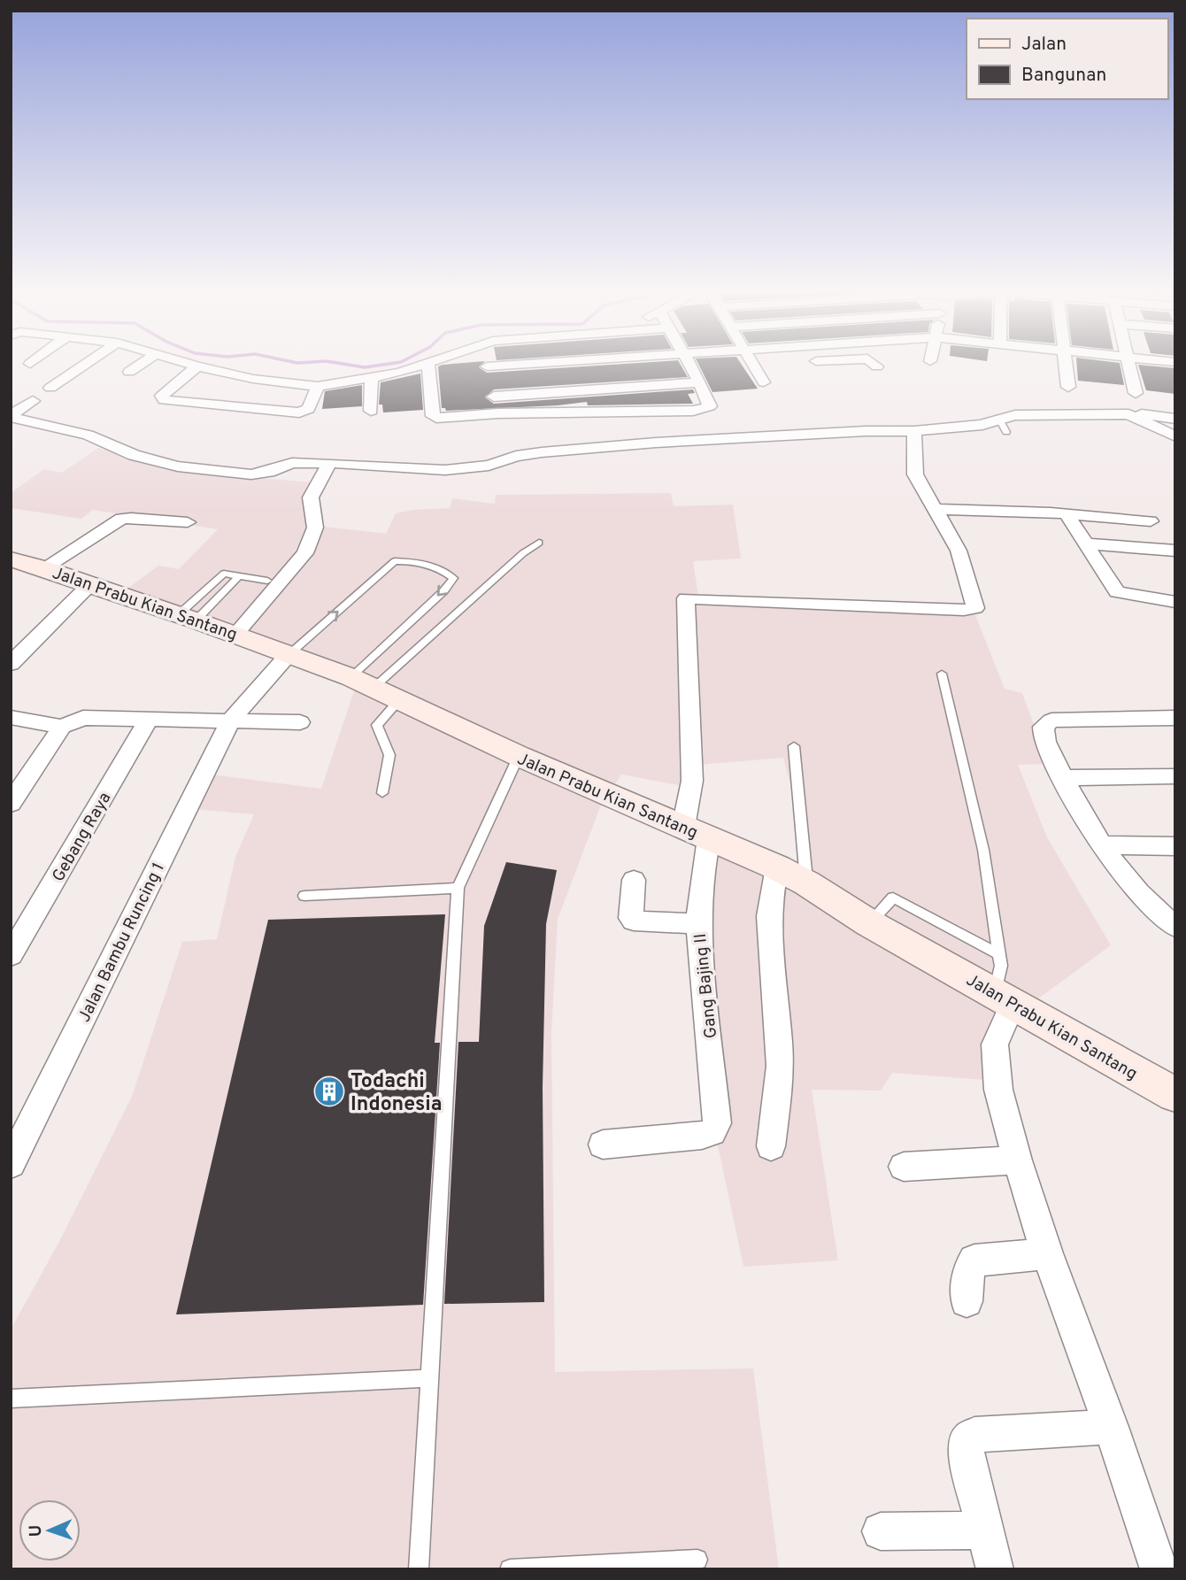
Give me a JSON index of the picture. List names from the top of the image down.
{
  "streets": {
    "main road": ["Jalan Prabu Kian Santang"],
    "street": ["Gebang Raya", "Jalan Bambu Runcing 1", "Gang Bajing II"]
  },
  "crossings": [
    ["Jalan Prabu Kian Santang", "Gang Bajing II"]
  ],
  "places": {
    "building": ["Todachi Indonesia"]
  },
  "legend": ["Jalan", "Bangunan"],
  "north": "left"
}
